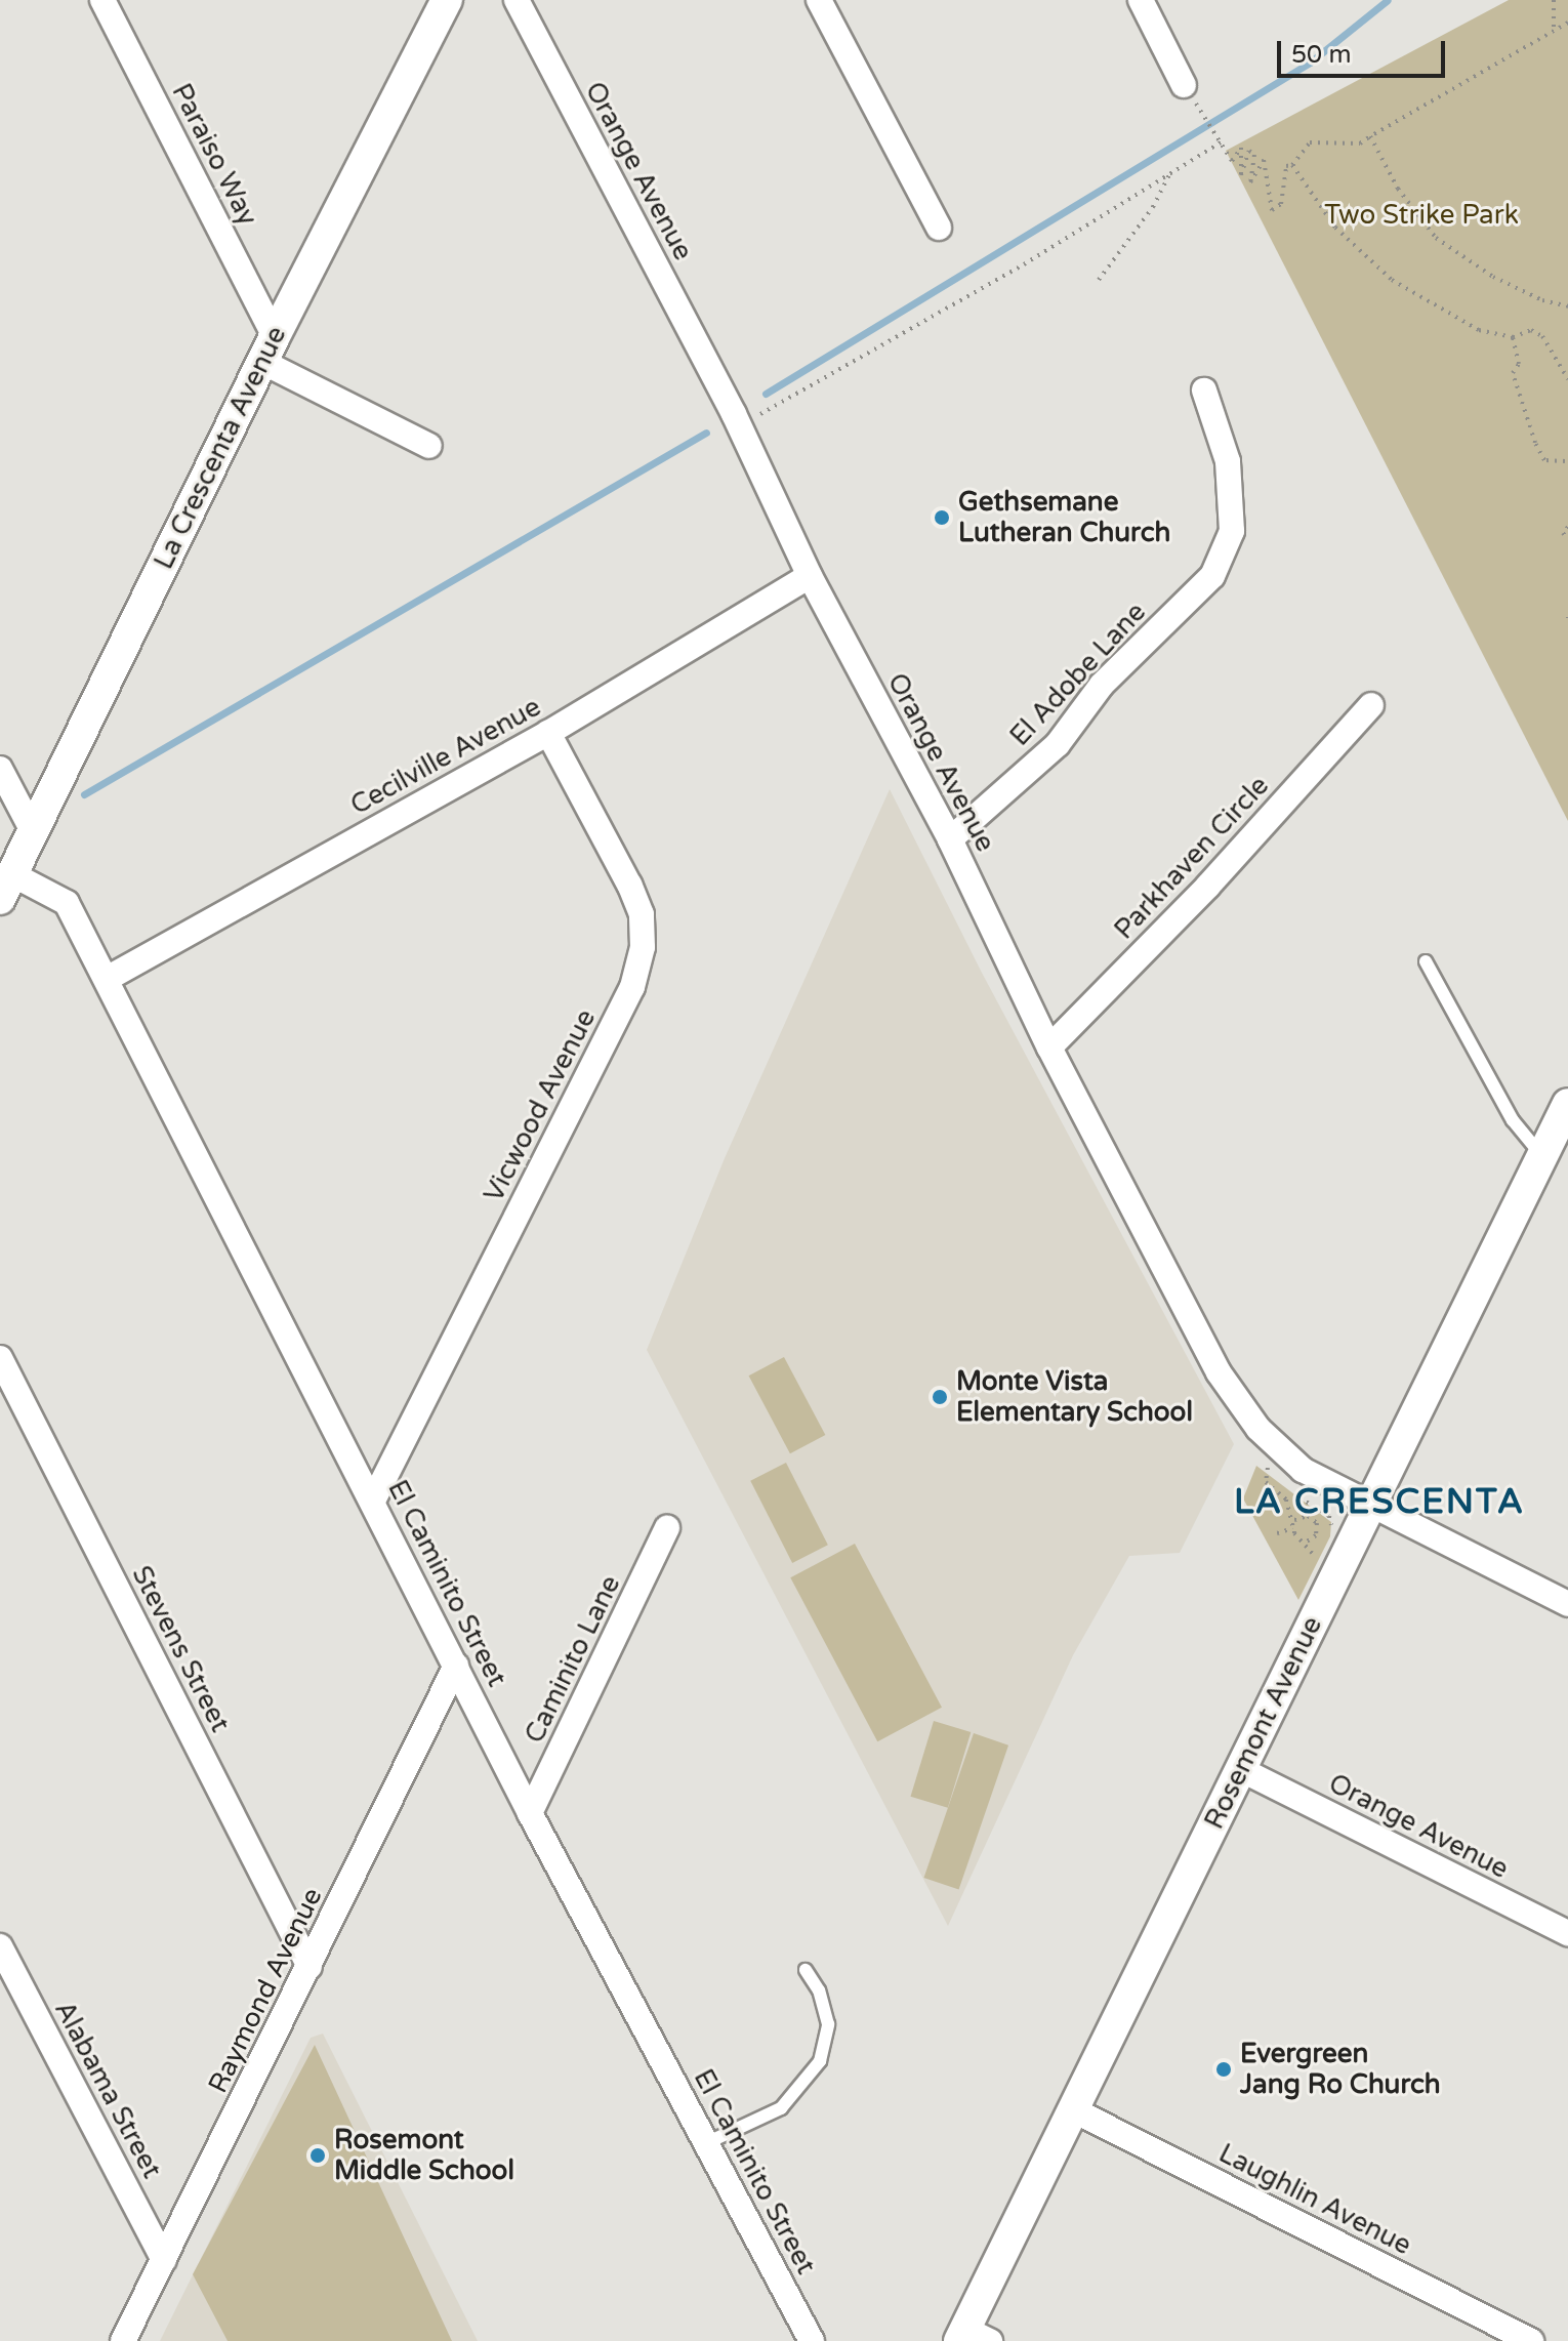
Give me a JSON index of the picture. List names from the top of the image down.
{
  "streets": {
    "street": [
      "Paraiso Way",
      "Orange Avenue",
      "La Crescenta Avenue",
      "El Adobe Lane",
      "Cecilville Avenue",
      "Parkhaven Circle",
      "Vicwood Avenue",
      "El Caminito Street",
      "Stevens Street",
      "Caminito Lane",
      "Rosemont Avenue",
      "Raymond Avenue",
      "Alabama Street",
      "Laughlin Avenue"
    ]
  },
  "crossings": [
    ["Paraiso Way", "La Crescenta Avenue"],
    ["Orange Avenue", "El Adobe Lane"],
    ["Orange Avenue", "Cecilville Avenue"],
    ["Orange Avenue", "Parkhaven Circle"],
    ["Orange Avenue", "Rosemont Avenue"],
    ["La Crescenta Avenue", "El Caminito Street"],
    ["Cecilville Avenue", "Vicwood Avenue"],
    ["Cecilville Avenue", "El Caminito Street"],
    ["Vicwood Avenue", "El Caminito Street"],
    ["El Caminito Street", "Caminito Lane"],
    ["El Caminito Street", "Raymond Avenue"],
    ["Stevens Street", "Raymond Avenue"],
    ["Rosemont Avenue", "Laughlin Avenue"],
    ["Raymond Avenue", "Alabama Street"]
  ],
  "districts": ["LA CRESCENTA"],
  "parks": ["Two Strike Park"],
  "places": [
    "Gethsemane Lutheran Church",
    "Monte Vista Elementary School",
    "Evergreen Jang Ro Church",
    "Rosemont Middle School"
  ],
  "scale_bar": "50 m"
}
